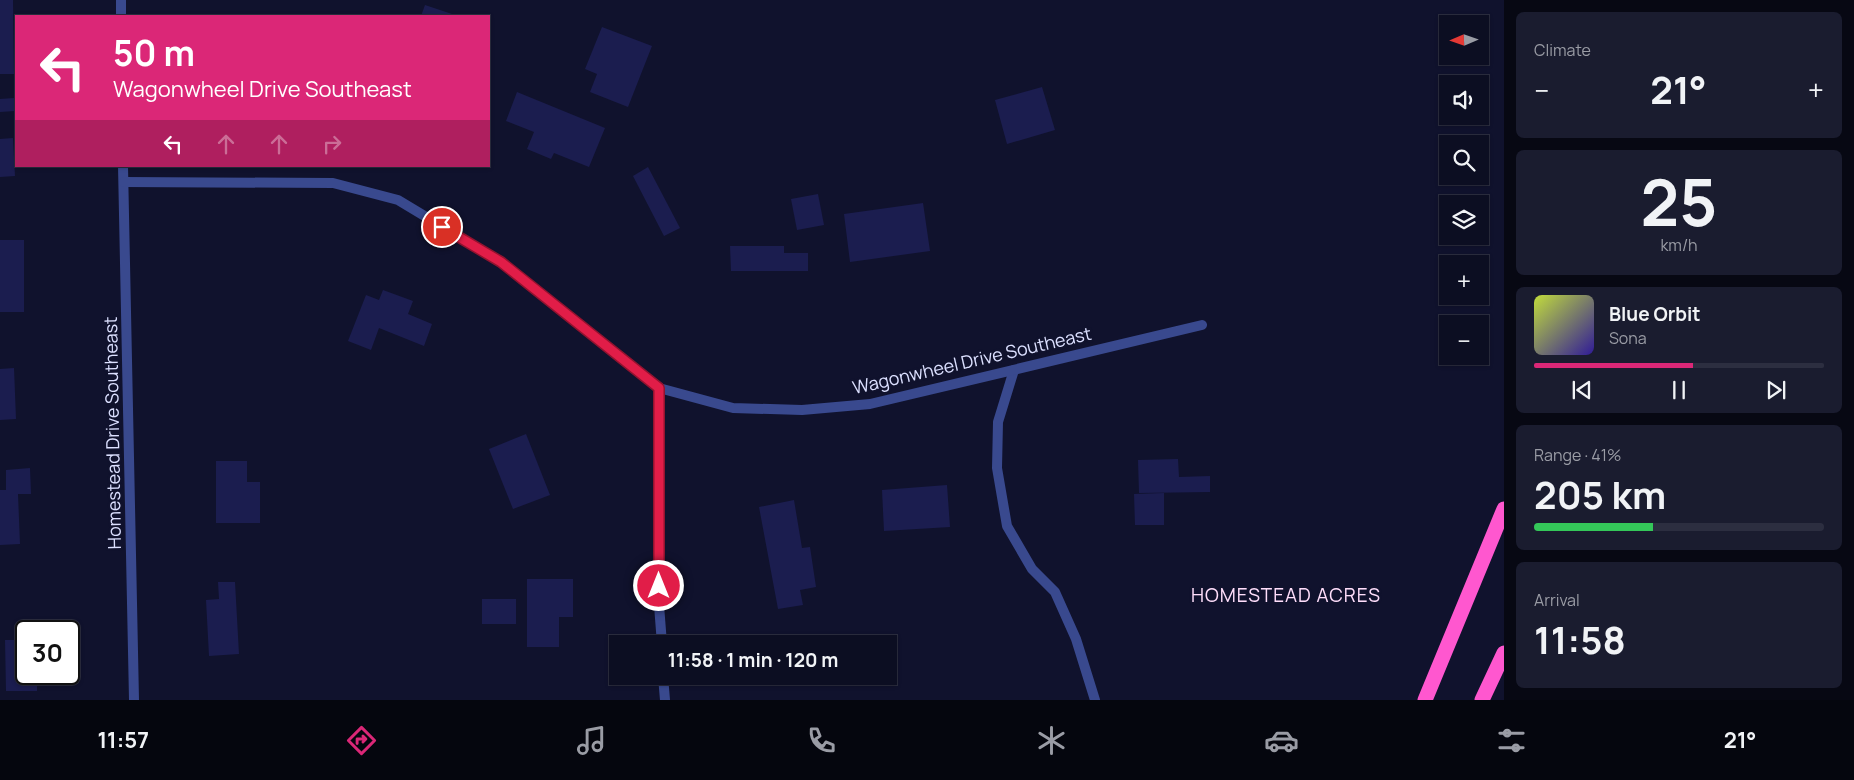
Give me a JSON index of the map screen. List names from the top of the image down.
{
  "streets": {
    "street": ["Wagonwheel Drive Southeast", "Homestead Drive Southeast"]
  },
  "crossings": [
    ["Wagonwheel Drive Southeast", "Homestead Drive Southeast"]
  ],
  "districts": ["HOMESTEAD ACRES"],
  "north": "left",
  "page": {
    "tile": [
      "Climate",
      ["25", "km/h"],
      ["Range · 41%", "205 km"],
      ["Arrival", "11:58"]
    ],
    "map_buttons": ["+", "−"],
    "turn": ["50 m", "Wagonwheel Drive Southeast"],
    "heat": ["−", "21°", "+"],
    "song": ["Blue Orbit", "Sona"],
    "limit": "30",
    "trip": "11:58 · 1 min · 120 m",
    "tabs": ["11:57", "21°"]
  }
}
